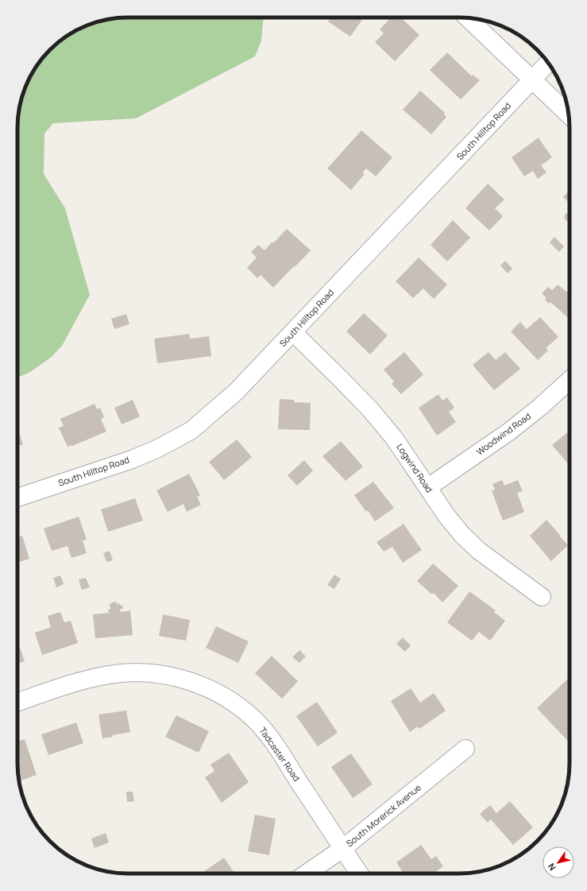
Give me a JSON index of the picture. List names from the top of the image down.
{
  "streets": {
    "street": [
      "South Hilltop Road",
      "Woodwind Road",
      "Logwind Road",
      "Tadcaster Road",
      "South Morerick Avenue"
    ]
  },
  "crossings": [
    ["South Hilltop Road", "Logwind Road"],
    ["Woodwind Road", "Logwind Road"],
    ["Tadcaster Road", "South Morerick Avenue"]
  ],
  "north": "bottom left"
}
